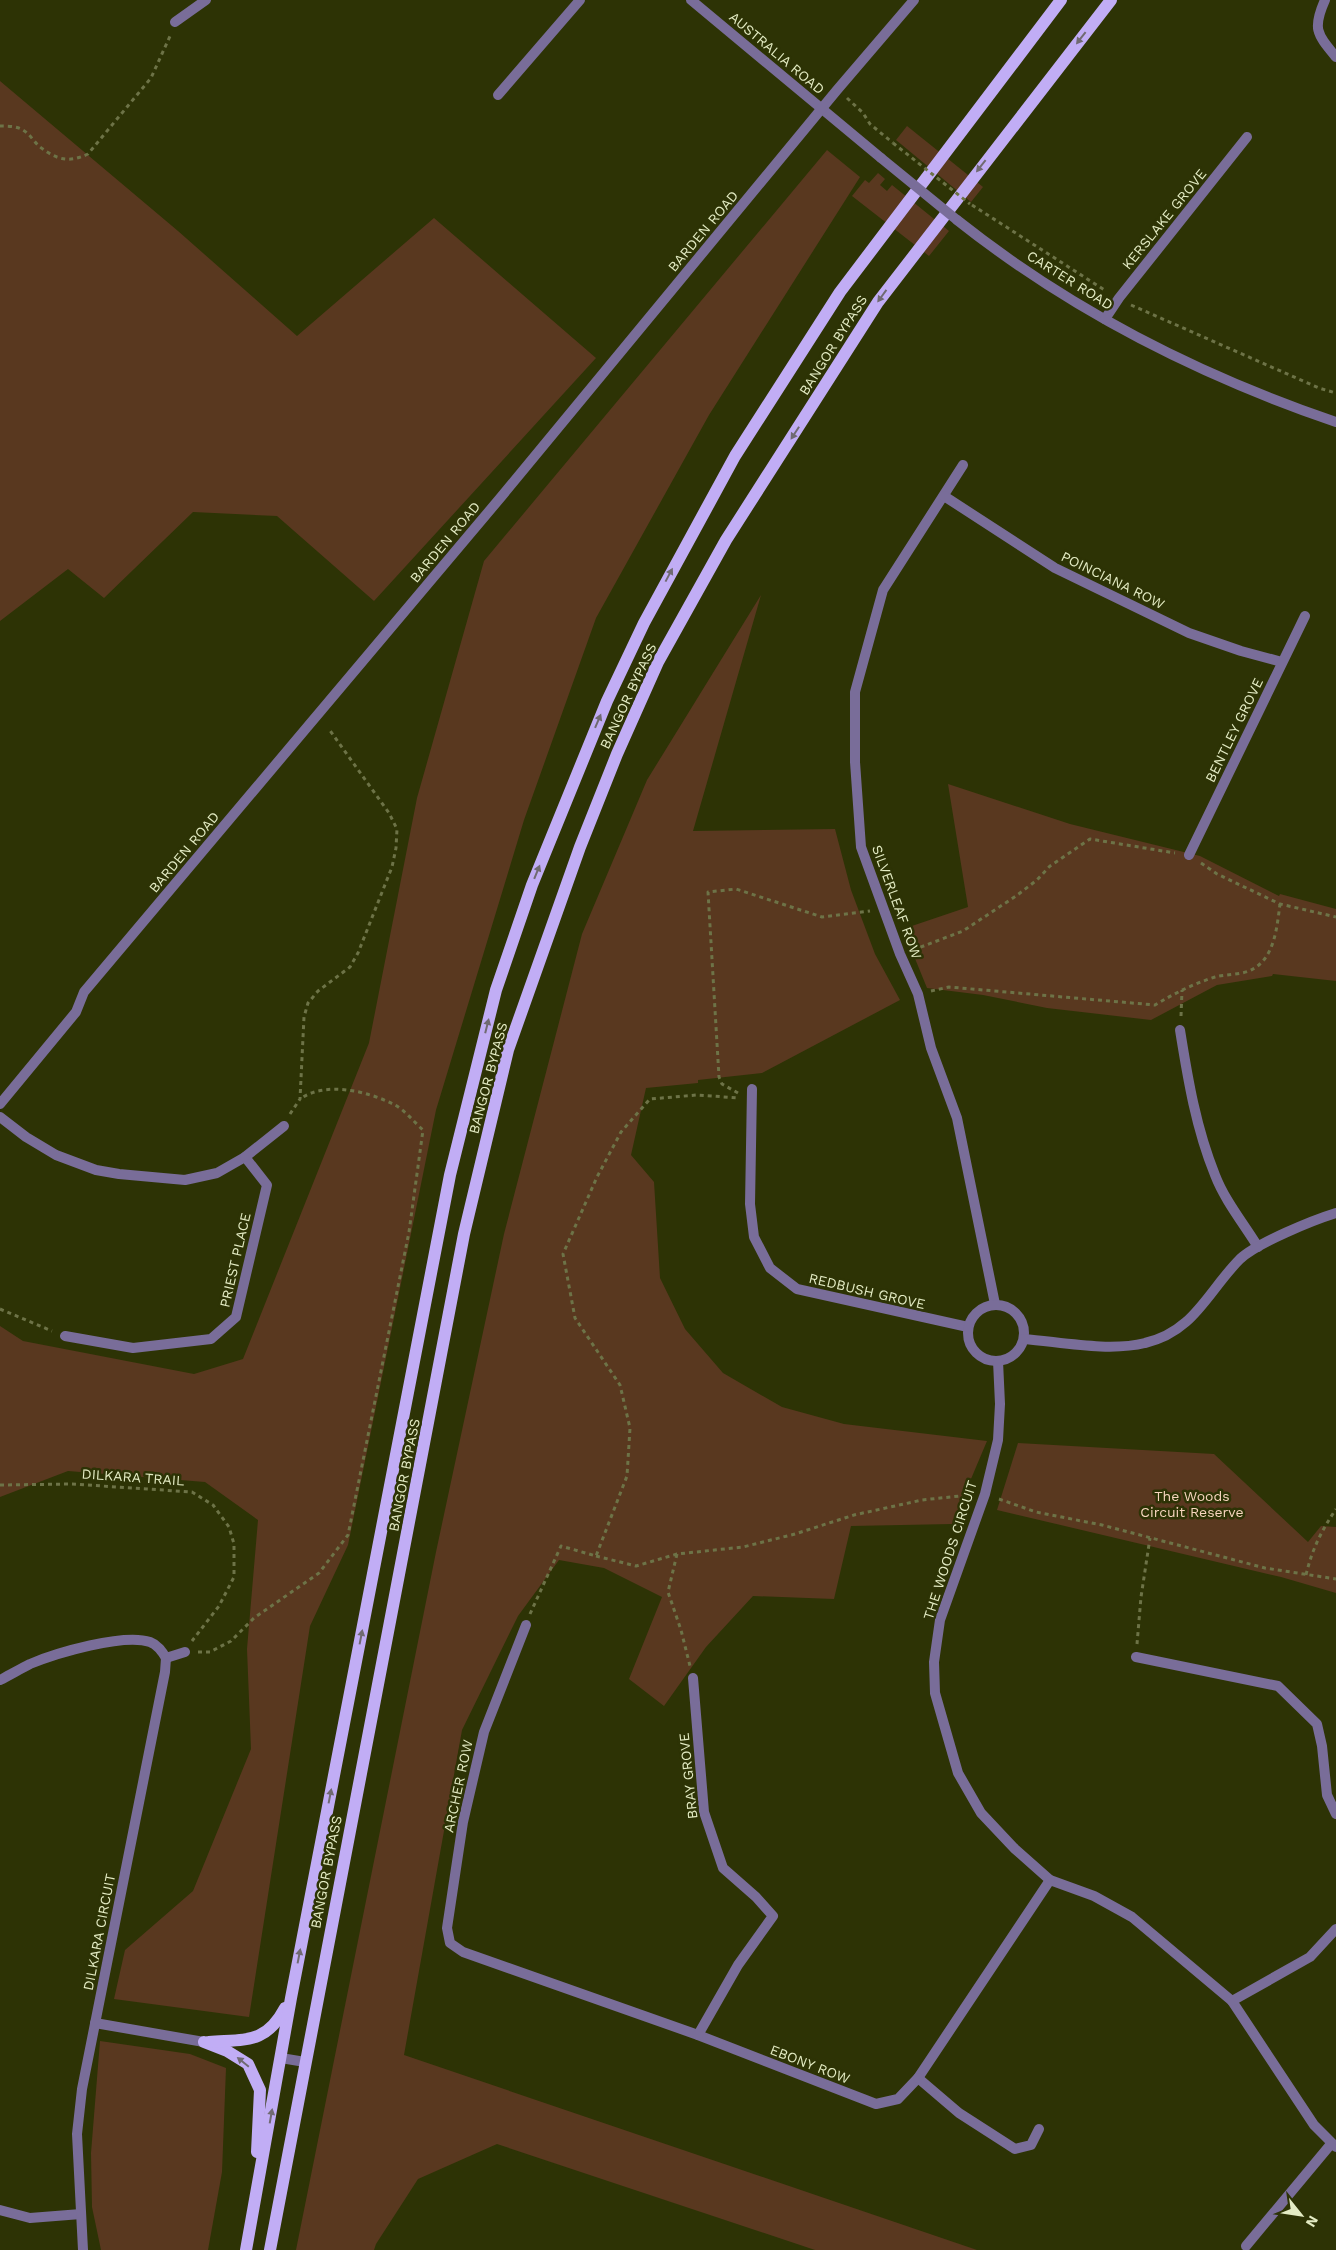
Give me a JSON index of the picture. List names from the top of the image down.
{
  "streets": {
    "main road": ["BANGOR BYPASS"],
    "street": [
      "AUSTRALIA ROAD",
      "KERSLAKE GROVE",
      "BARDEN ROAD",
      "CARTER ROAD",
      "POINCIANA ROW",
      "BENTLEY GROVE",
      "SILVERLEAF ROW",
      "PRIEST PLACE",
      "REDBUSH GROVE",
      "THE WOODS CIRCUIT",
      "BRAY GROVE",
      "ARCHER ROW",
      "DILKARA CIRCUIT",
      "EBONY ROW"
    ],
    "path": ["DILKARA TRAIL"]
  },
  "crossings": [
    ["AUSTRALIA ROAD", "BARDEN ROAD"],
    ["AUSTRALIA ROAD", "CARTER ROAD"],
    ["KERSLAKE GROVE", "CARTER ROAD"],
    ["BARDEN ROAD", "CARTER ROAD"],
    ["POINCIANA ROW", "BENTLEY GROVE"],
    ["POINCIANA ROW", "SILVERLEAF ROW"],
    ["SILVERLEAF ROW", "REDBUSH GROVE"],
    ["SILVERLEAF ROW", "THE WOODS CIRCUIT"],
    ["REDBUSH GROVE", "THE WOODS CIRCUIT"],
    ["THE WOODS CIRCUIT", "EBONY ROW"],
    ["BRAY GROVE", "EBONY ROW"],
    ["ARCHER ROW", "EBONY ROW"]
  ],
  "parks": ["The Woods Circuit Reserve"],
  "north": "bottom right"
}
